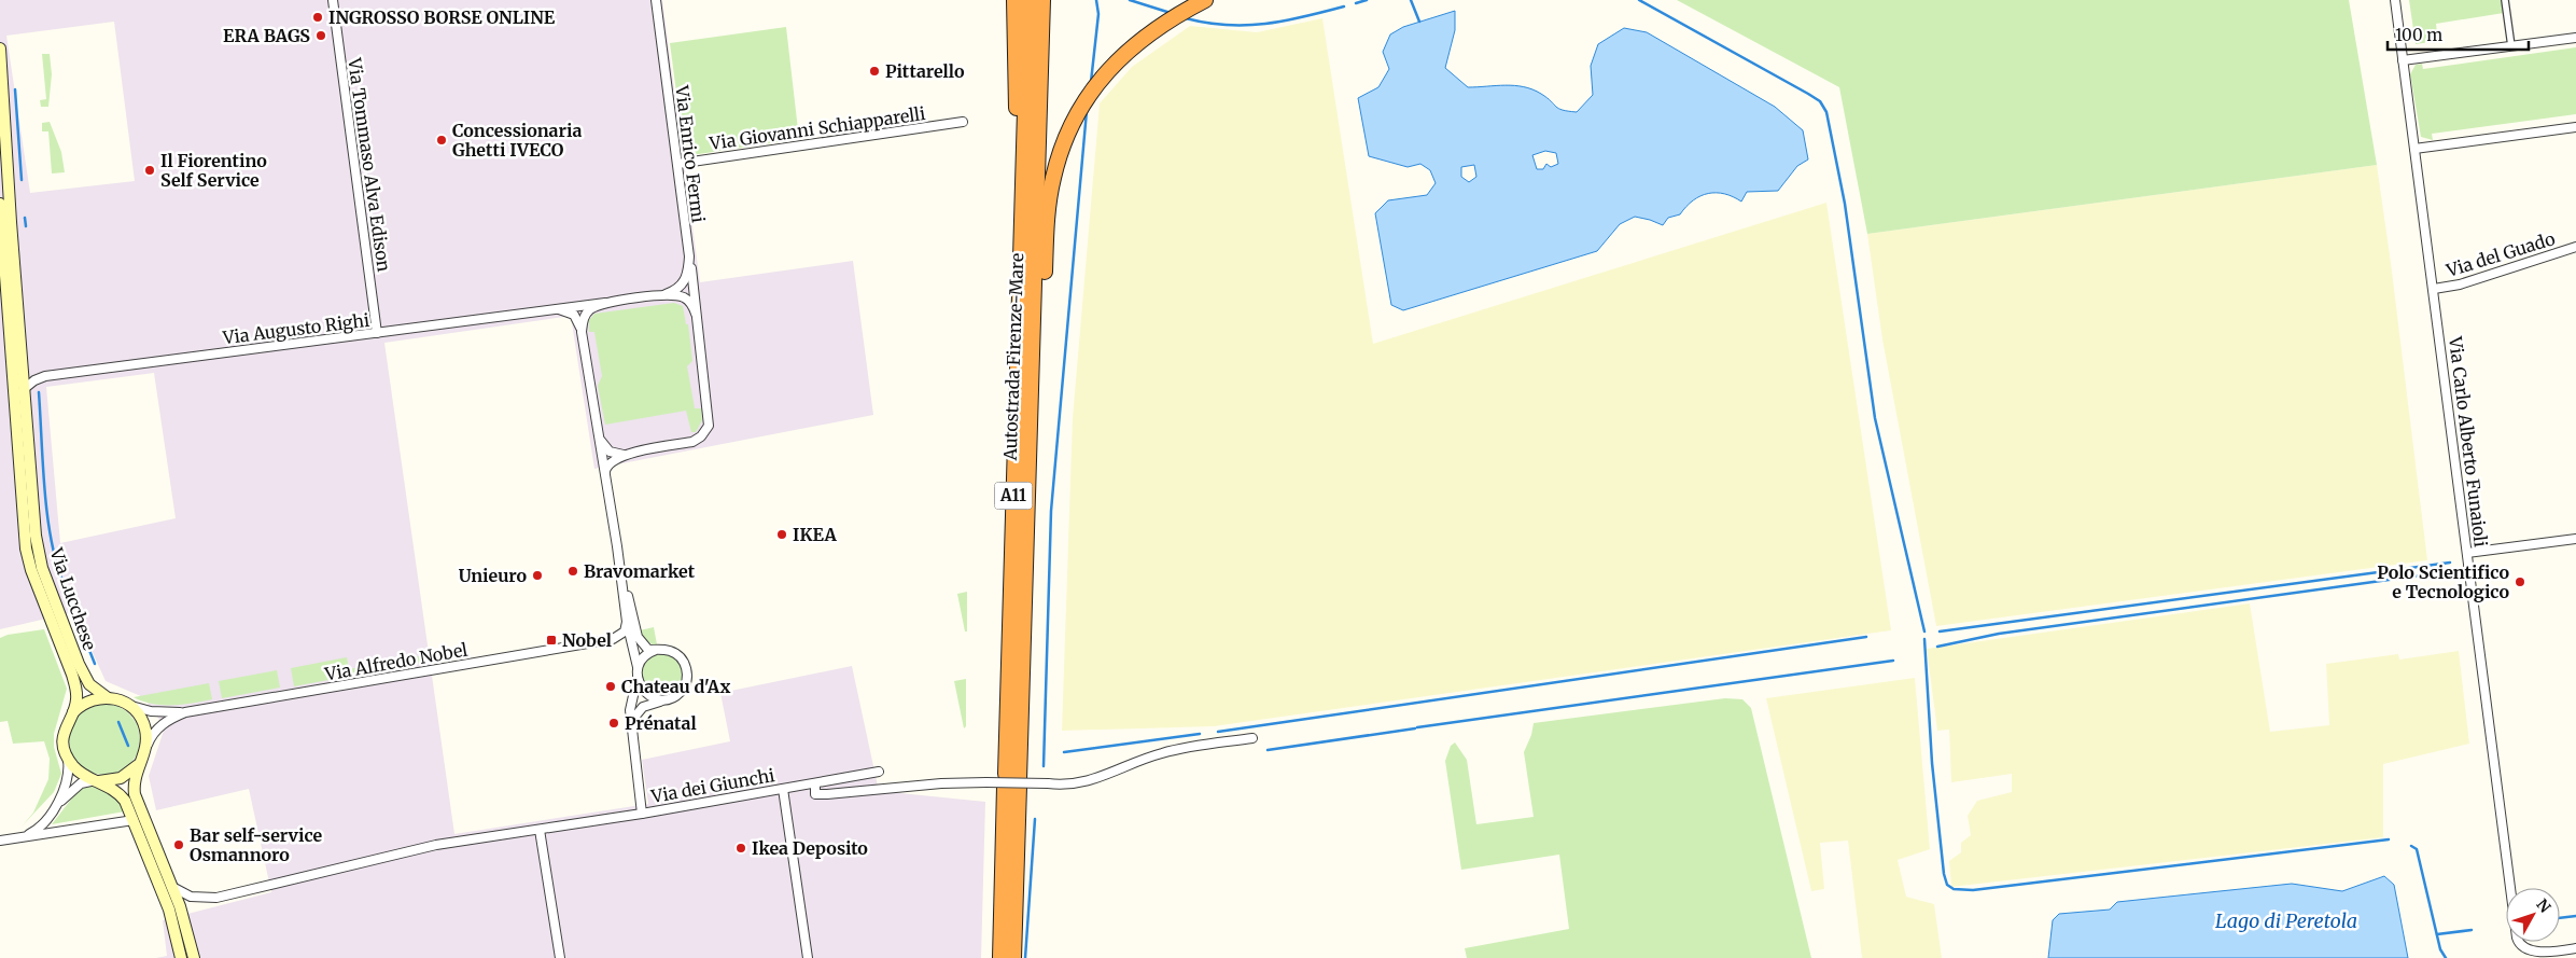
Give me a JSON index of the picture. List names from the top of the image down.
{
  "streets": {
    "highway": ["Autostrada Firenze-Mare", "A11"],
    "main road": ["Via Lucchese"],
    "street": [
      "Via Giovanni Schiapparelli",
      "Via Enrico Fermi",
      "Via Tommaso Alva Edison",
      "Via del Guado",
      "Via Augusto Righi",
      "Via Carlo Alberto Funaioli",
      "Via Alfredo Nobel",
      "Via dei Giunchi"
    ]
  },
  "crossings": [
    ["Via Giovanni Schiapparelli", "Via Enrico Fermi"],
    ["Via Enrico Fermi", "Via Augusto Righi"],
    ["Via Tommaso Alva Edison", "Via Augusto Righi"],
    ["Via del Guado", "Via Carlo Alberto Funaioli"],
    ["Via Augusto Righi", "Via Lucchese"],
    ["Via Lucchese", "Via Alfredo Nobel"]
  ],
  "water": ["Lago di Peretola"],
  "places": {
    "other": [
      "INGROSSO BORSE ONLINE",
      "ERA BAGS",
      "Pittarello",
      "Concessionaria Ghetti IVECO",
      "Il Fiorentino Self Service",
      "IKEA",
      "Bravomarket",
      "Unieuro",
      "Polo Scientifico e Tecnologico",
      "Chateau d'Ax",
      "Prénatal",
      "Bar self-service Osmannoro",
      "Ikea Deposito"
    ],
    "transit": ["Nobel"]
  },
  "scale_bar": "100 m",
  "north": "top right"
}
